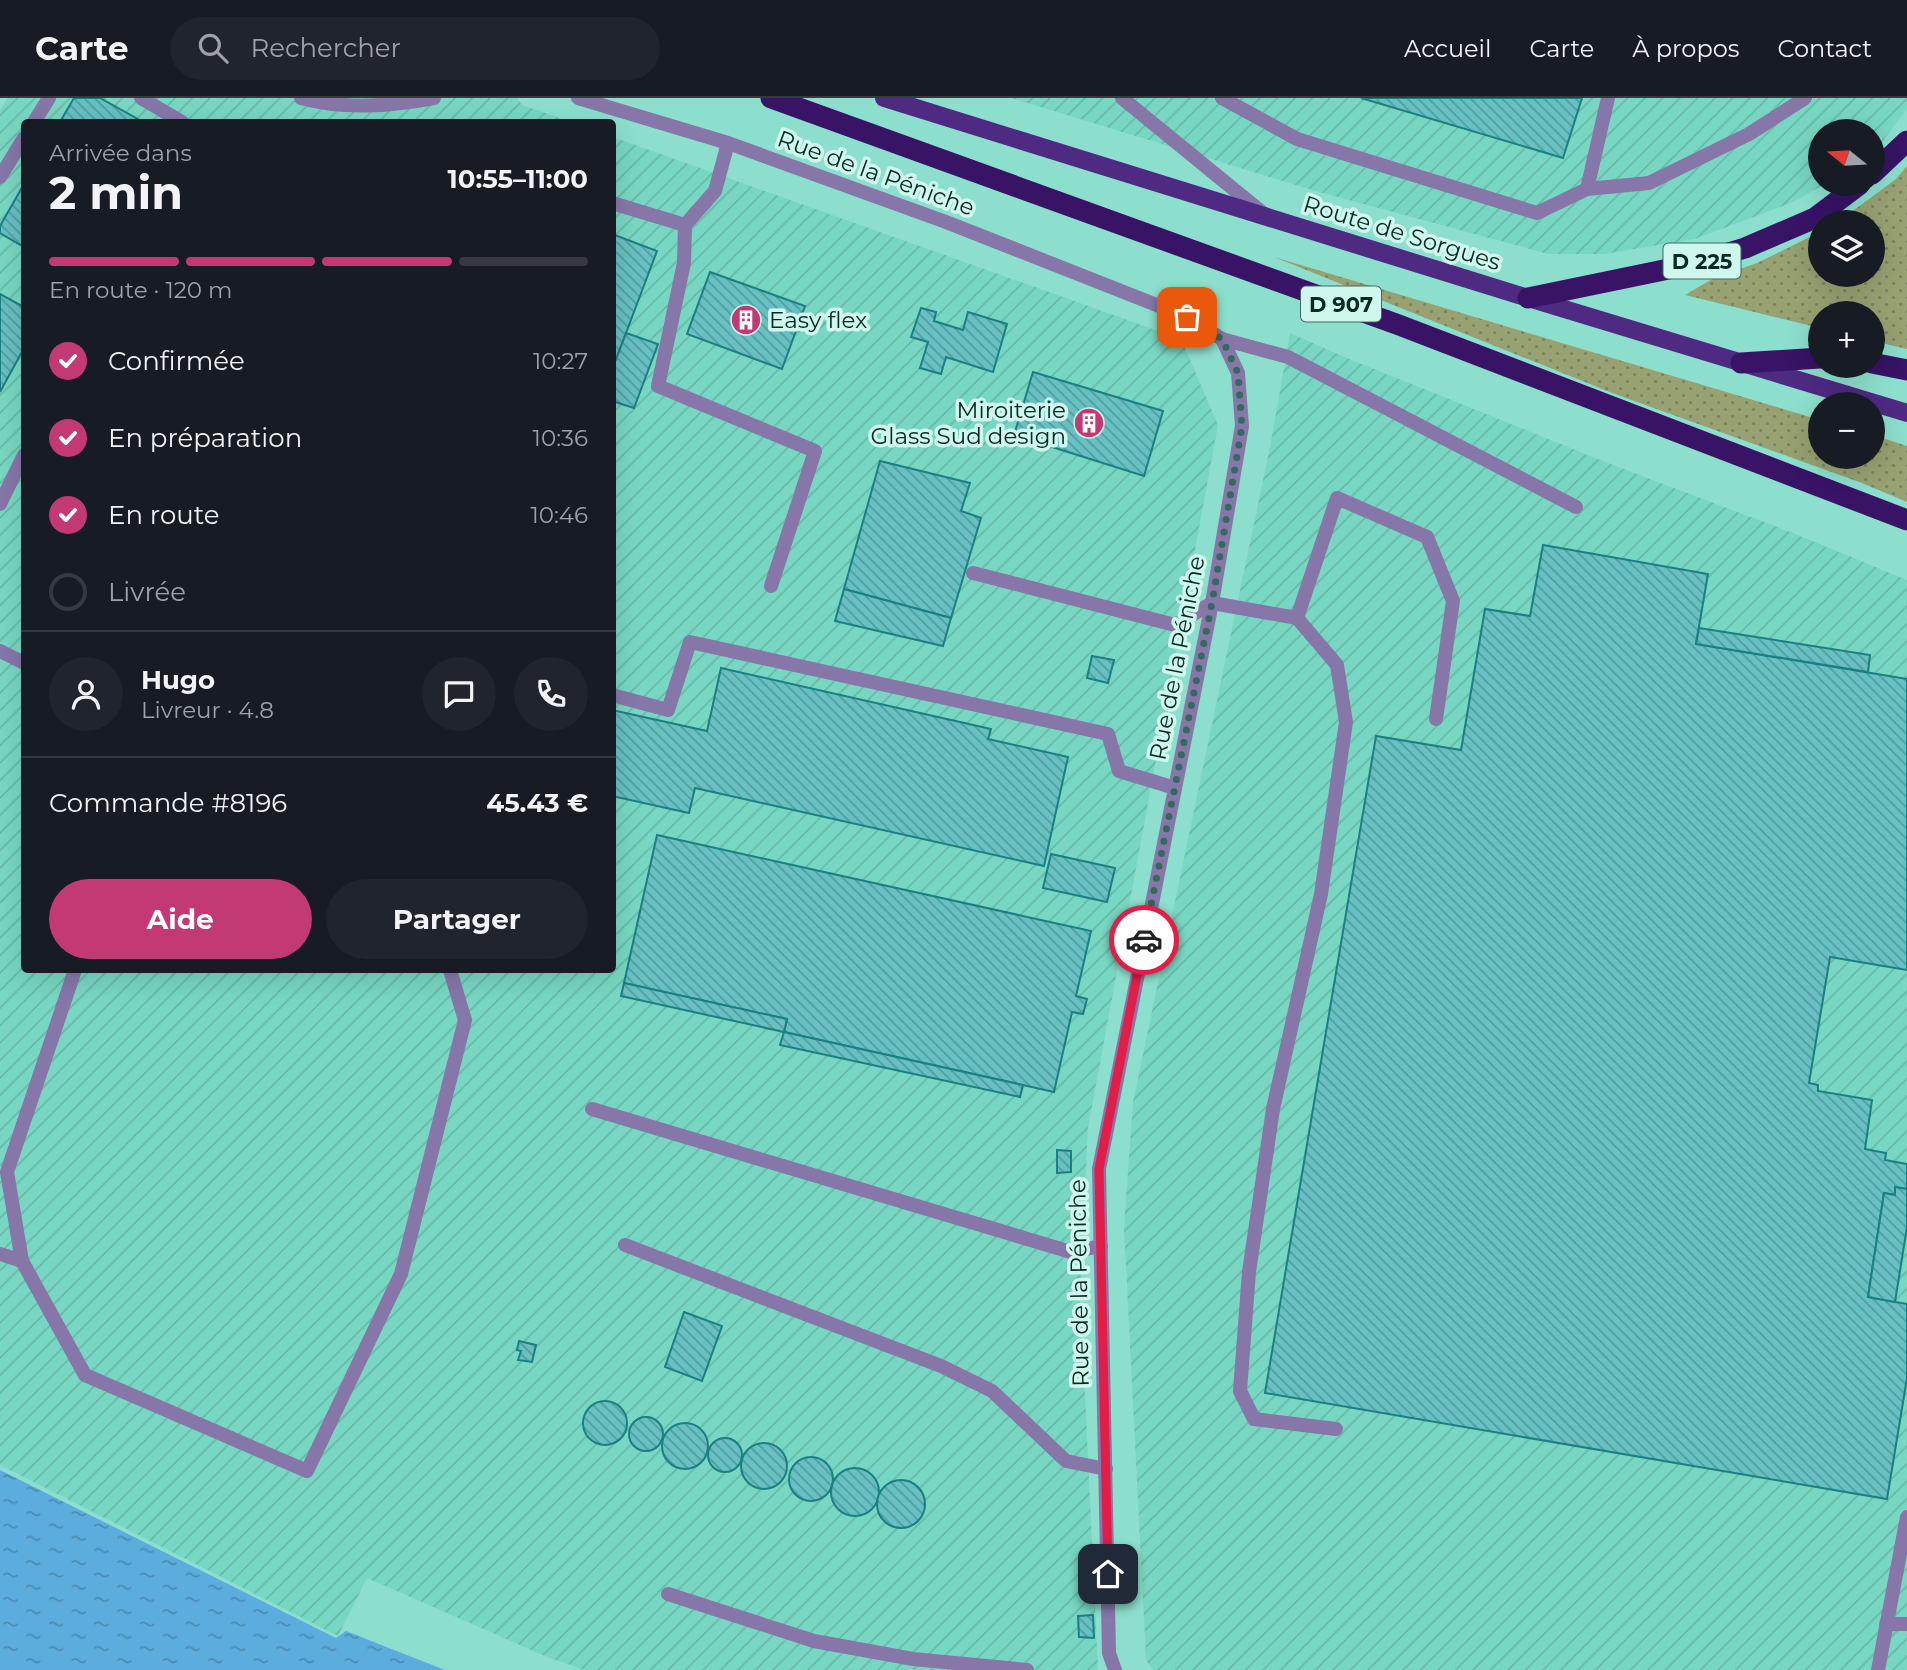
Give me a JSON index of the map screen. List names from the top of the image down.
{
  "streets": {
    "highway": ["D 225", "D 907"],
    "main road": ["Route de Sorgues"],
    "street": ["Rue de la Péniche"]
  },
  "crossings": [
    ["Route de Sorgues", "D 225"],
    ["Route de Sorgues", "D 907"]
  ],
  "places": {
    "building": ["Easy flex", "Miroiterie Glass Sud design"]
  },
  "north": "left",
  "page": {
    "header": "Carte",
    "search": "Rechercher",
    "nav": [
      "Accueil",
      "Carte",
      "À propos",
      "Contact"
    ],
    "map_buttons": ["+", "−"],
    "heading": ["2 min", "Arrivée dans", "10:55–11:00"],
    "panel": [
      "Hugo",
      "Livreur · 4.8",
      "Commande #8196",
      "45.43 €"
    ],
    "bar": "En route · 120 m",
    "list": [
      ["Confirmée", "10:27"],
      ["En préparation", "10:36"],
      ["En route", "10:46"],
      "Livrée"
    ],
    "buttons": ["Aide", "Partager"]
  }
}
